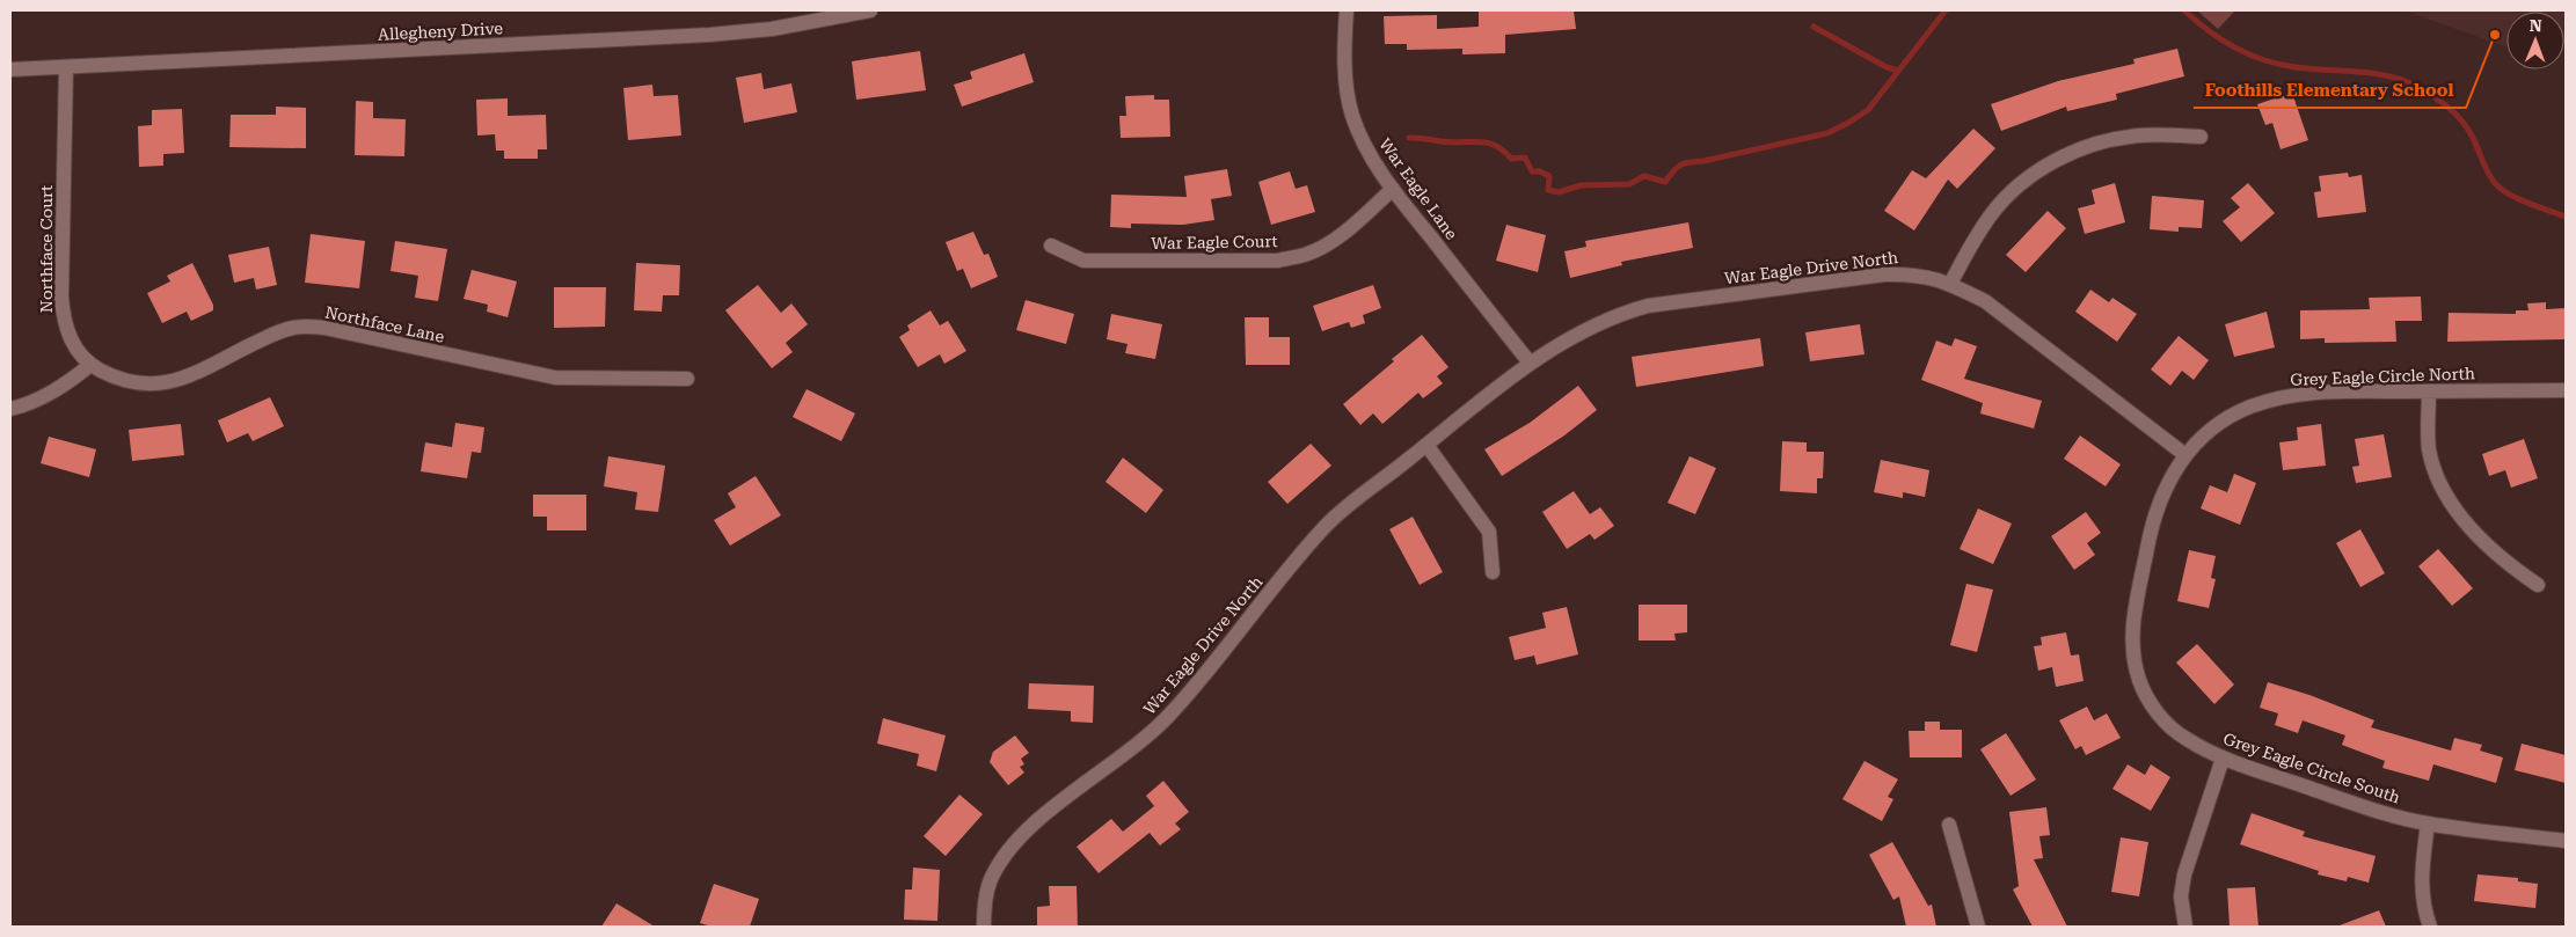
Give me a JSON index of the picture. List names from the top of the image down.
{
  "streets": {
    "street": [
      "Allegheny Drive",
      "War Eagle Lane",
      "War Eagle Court",
      "Northface Court",
      "War Eagle Drive North",
      "Northface Lane",
      "Grey Eagle Circle North",
      "Grey Eagle Circle South"
    ]
  },
  "crossings": [
    ["Allegheny Drive", "Northface Court"],
    ["War Eagle Lane", "War Eagle Court"],
    ["War Eagle Lane", "War Eagle Drive North"],
    ["Northface Court", "Northface Lane"],
    ["War Eagle Drive North", "Grey Eagle Circle North"],
    ["War Eagle Drive North", "Grey Eagle Circle South"],
    ["Grey Eagle Circle North", "Grey Eagle Circle South"]
  ],
  "places": ["Foothills Elementary School"],
  "north": "top"
}
